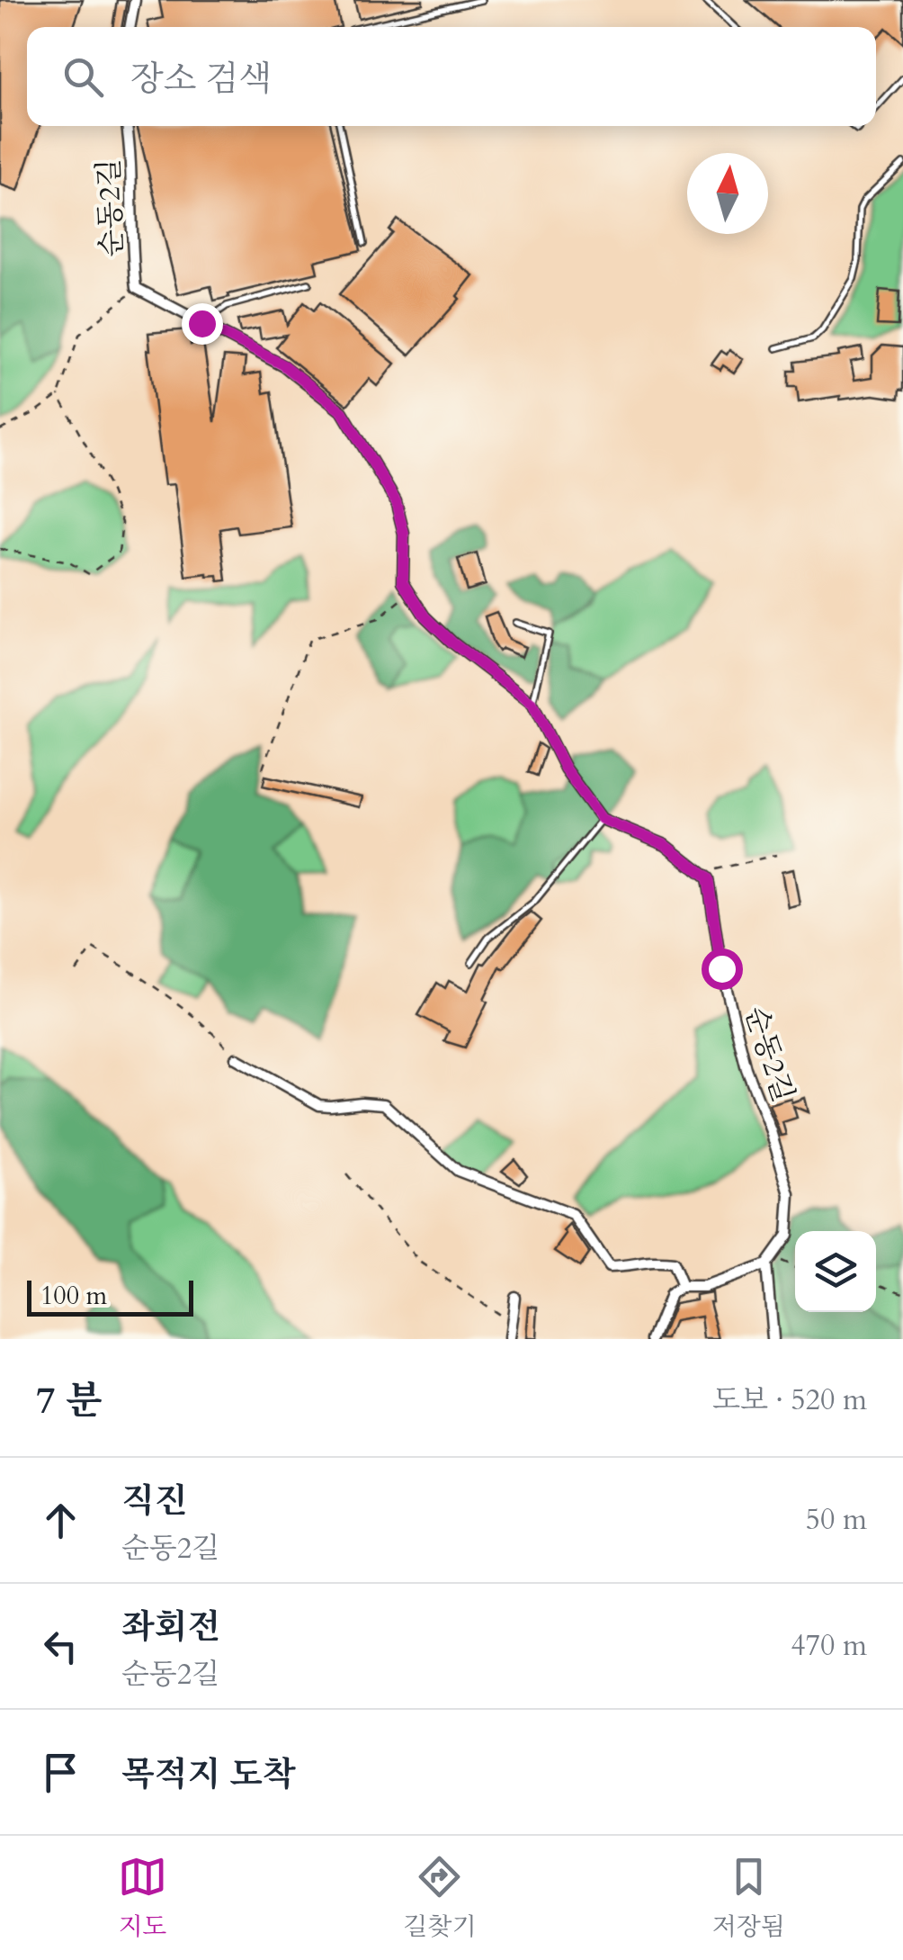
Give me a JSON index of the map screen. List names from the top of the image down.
{
  "streets": {
    "street": ["순동2길"]
  },
  "scale_bar": "100 m",
  "north": "top",
  "page": {
    "search": "장소 검색",
    "scale": "100 m",
    "heading": ["7 분", "도보 · 520 m"],
    "list": [
      ["직진", "순동2길", "50 m"],
      ["좌회전", "순동2길", "470 m"],
      "목적지 도착"
    ],
    "nav": ["지도", "길찾기", "저장됨"]
  }
}
